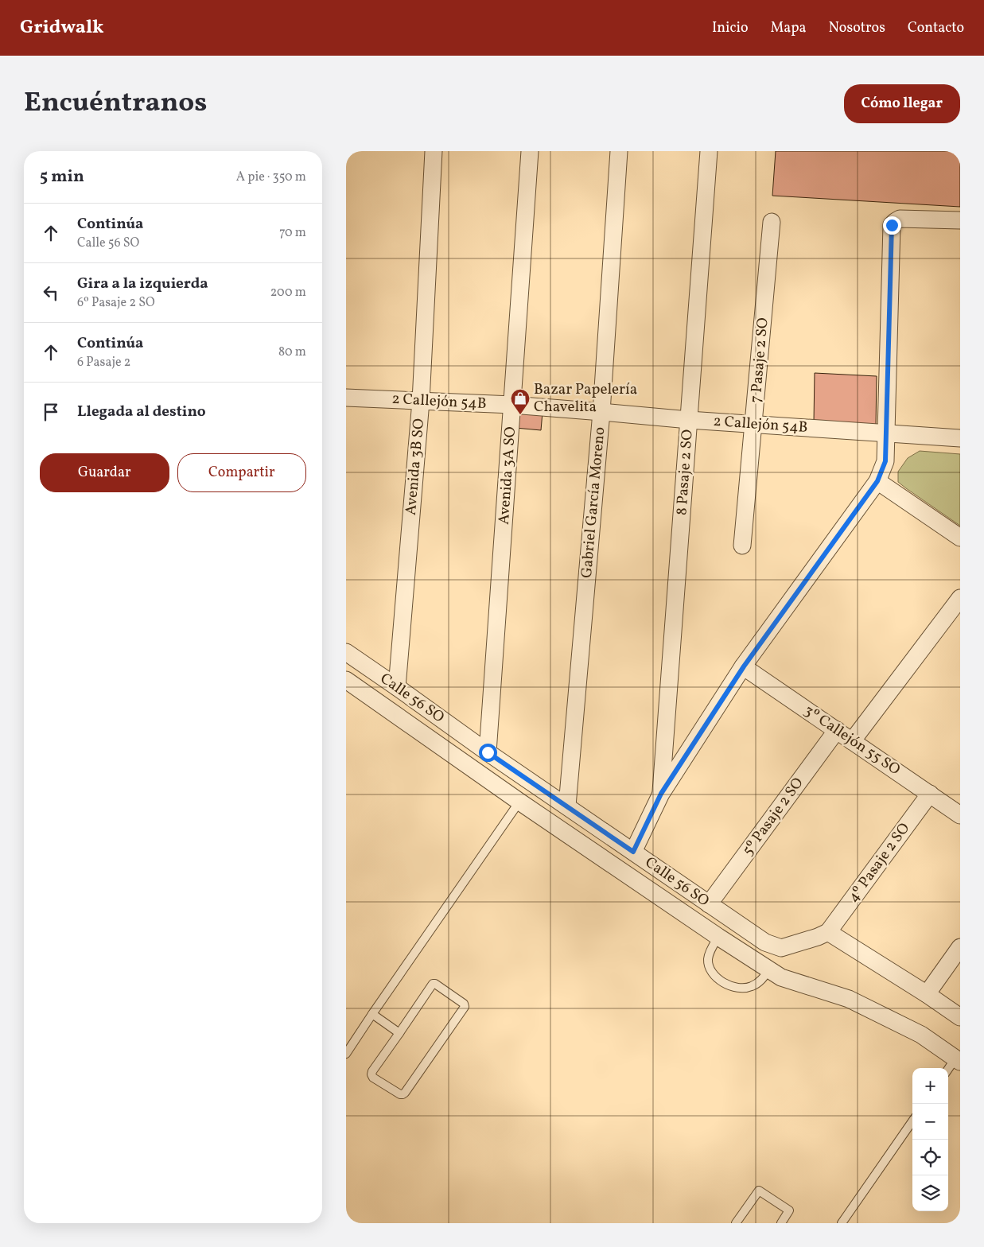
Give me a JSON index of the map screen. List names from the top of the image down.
{
  "streets": {
    "street": [
      "7 Pasaje 2 SO",
      "2 Callejón 54B",
      "Avenida 3B SO",
      "8 Pasaje 2 SO",
      "Avenida 3A SO",
      "Gabriel García Moreno",
      "Calle 56 SO",
      "3º Callejón 55 SO",
      "5º Pasaje 2 SO",
      "4º Pasaje 2 SO"
    ]
  },
  "crossings": [
    ["7 Pasaje 2 SO", "2 Callejón 54B"],
    ["2 Callejón 54B", "Avenida 3B SO"],
    ["2 Callejón 54B", "8 Pasaje 2 SO"],
    ["2 Callejón 54B", "Avenida 3A SO"],
    ["2 Callejón 54B", "Gabriel García Moreno"],
    ["Avenida 3B SO", "Calle 56 SO"],
    ["Avenida 3A SO", "Calle 56 SO"],
    ["Gabriel García Moreno", "Calle 56 SO"],
    ["Calle 56 SO", "5º Pasaje 2 SO"],
    ["Calle 56 SO", "4º Pasaje 2 SO"],
    ["3º Callejón 55 SO", "5º Pasaje 2 SO"],
    ["3º Callejón 55 SO", "4º Pasaje 2 SO"]
  ],
  "places": {
    "shop": ["Bazar Papelería Chavelita"]
  },
  "page": {
    "header": "Gridwalk",
    "nav": [
      "Inicio",
      "Mapa",
      "Nosotros",
      "Contacto"
    ],
    "title": "Encuéntranos",
    "buttons": [
      "Cómo llegar",
      ["Guardar", "Compartir"]
    ],
    "heading": ["5 min", "A pie · 350 m"],
    "list": [
      ["Continúa", "Calle 56 SO", "70 m"],
      ["Gira a la izquierda", "6º Pasaje 2 SO", "200 m"],
      ["Continúa", "6 Pasaje 2", "80 m"],
      "Llegada al destino"
    ],
    "map_buttons": ["+", "−"]
  }
}
